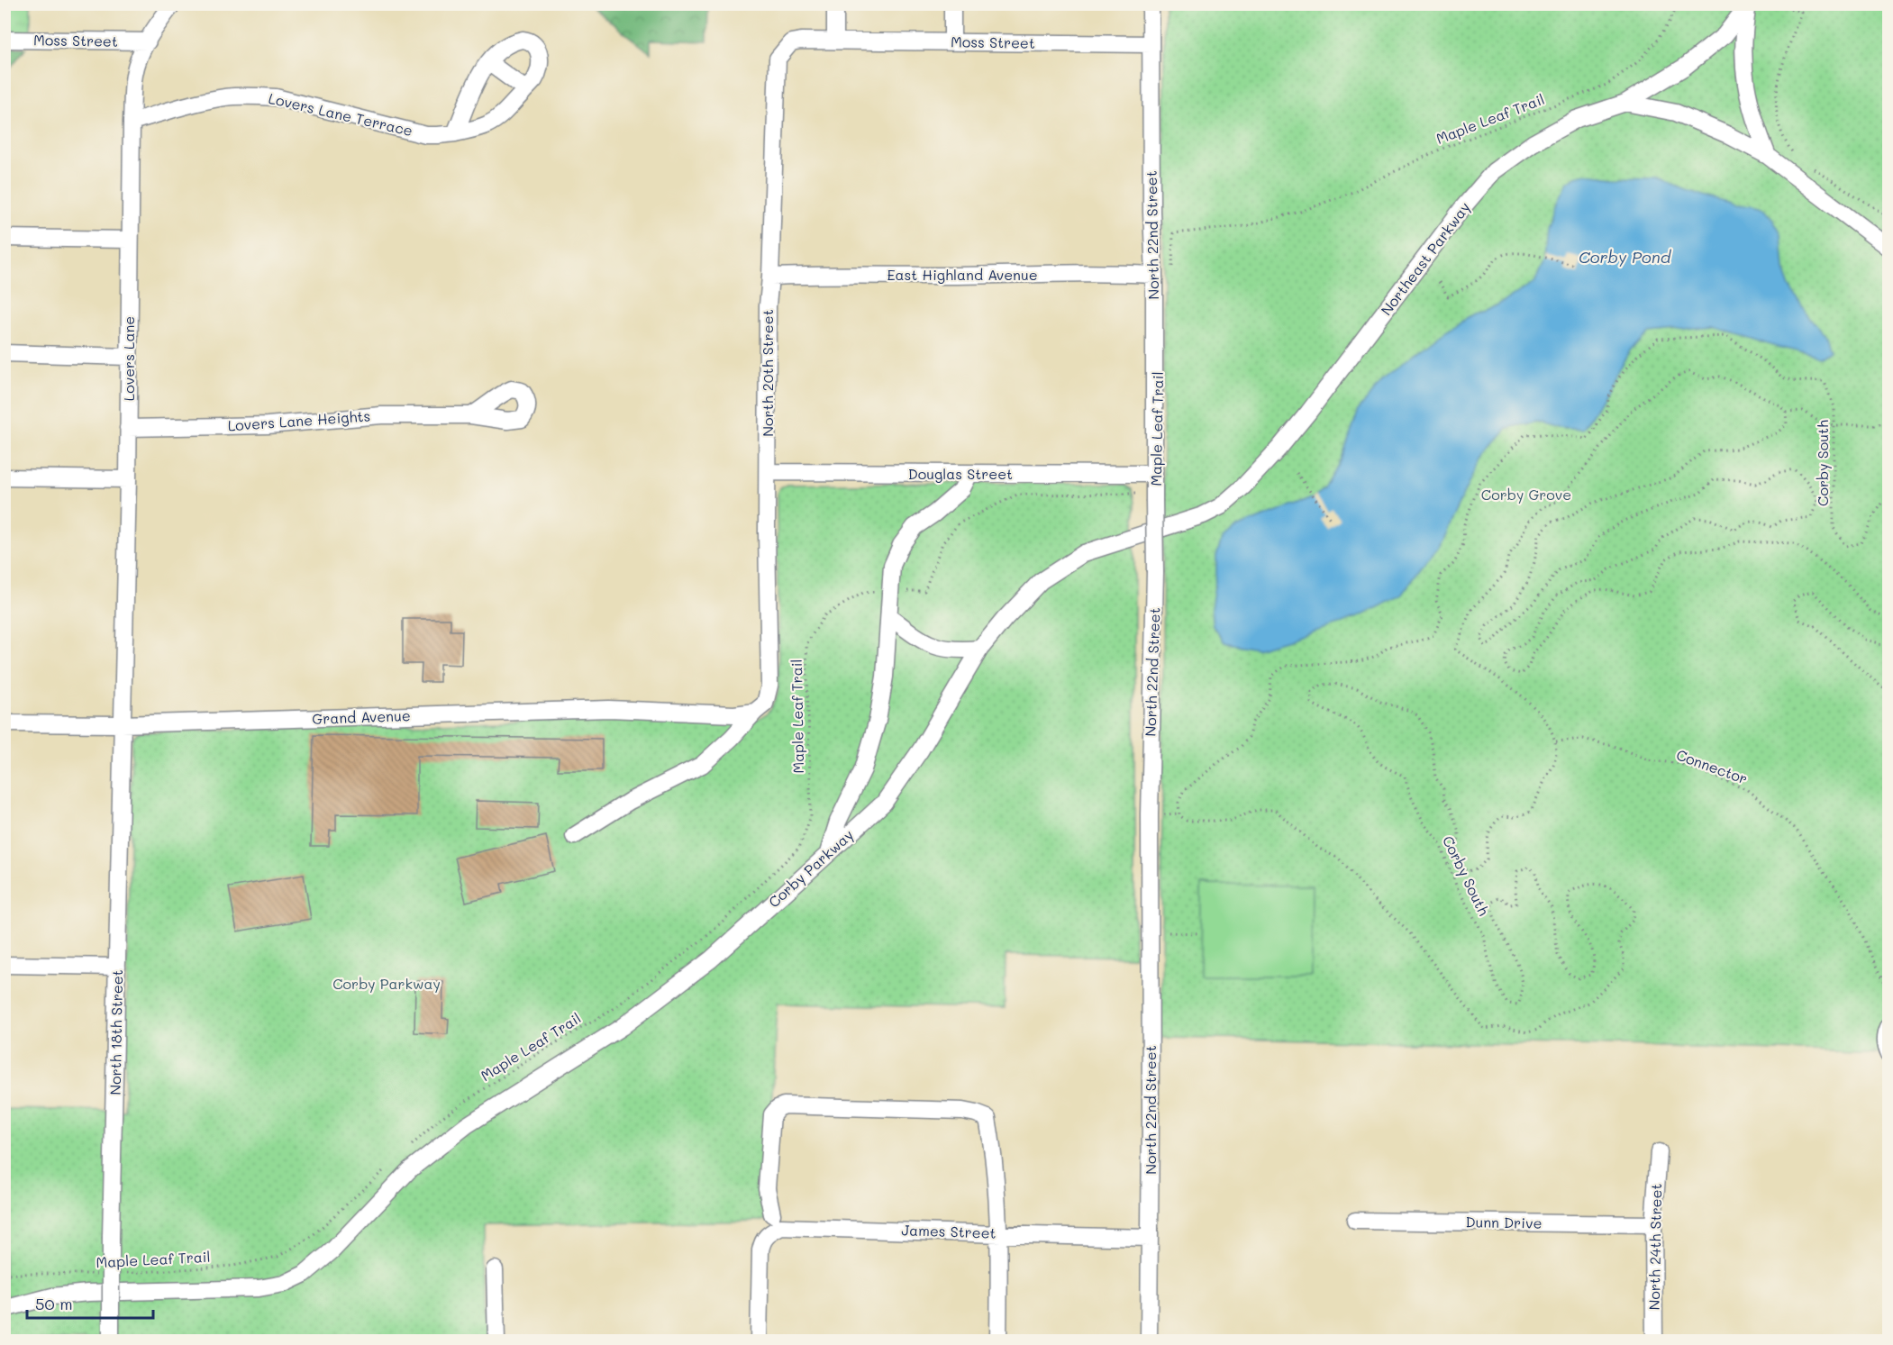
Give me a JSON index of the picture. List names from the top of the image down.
{
  "streets": {
    "street": [
      "Moss Street",
      "Lovers Lane Terrace",
      "North 22nd Street",
      "Northeast Parkway",
      "East Highland Avenue",
      "Lovers Lane",
      "North 20th Street",
      "Lovers Lane Heights",
      "Douglas Street",
      "Grand Avenue",
      "Corby Parkway",
      "North 18th Street",
      "Dunn Drive",
      "James Street",
      "North 24th Street"
    ],
    "path": ["Maple Leaf Trail", "Corby South", "Connector"]
  },
  "crossings": [
    ["Moss Street", "North 22nd Street"],
    ["Moss Street", "Lovers Lane"],
    ["Moss Street", "North 20th Street"],
    ["Lovers Lane Terrace", "Lovers Lane"],
    ["Maple Leaf Trail", "North 22nd Street"],
    ["North 22nd Street", "East Highland Avenue"],
    ["North 22nd Street", "Douglas Street"],
    ["North 22nd Street", "James Street"],
    ["Northeast Parkway", "Corby Parkway"],
    ["East Highland Avenue", "North 20th Street"],
    ["Lovers Lane", "Lovers Lane Heights"],
    ["Lovers Lane", "Grand Avenue"],
    ["Lovers Lane", "North 18th Street"],
    ["North 20th Street", "Douglas Street"],
    ["North 20th Street", "Grand Avenue"],
    ["Corby South", "Connector"],
    ["Grand Avenue", "North 18th Street"],
    ["Dunn Drive", "North 24th Street"]
  ],
  "water": ["Corby Pond"],
  "parks": ["Corby Grove", "Corby Parkway"],
  "scale_bar": "50 m"
}
